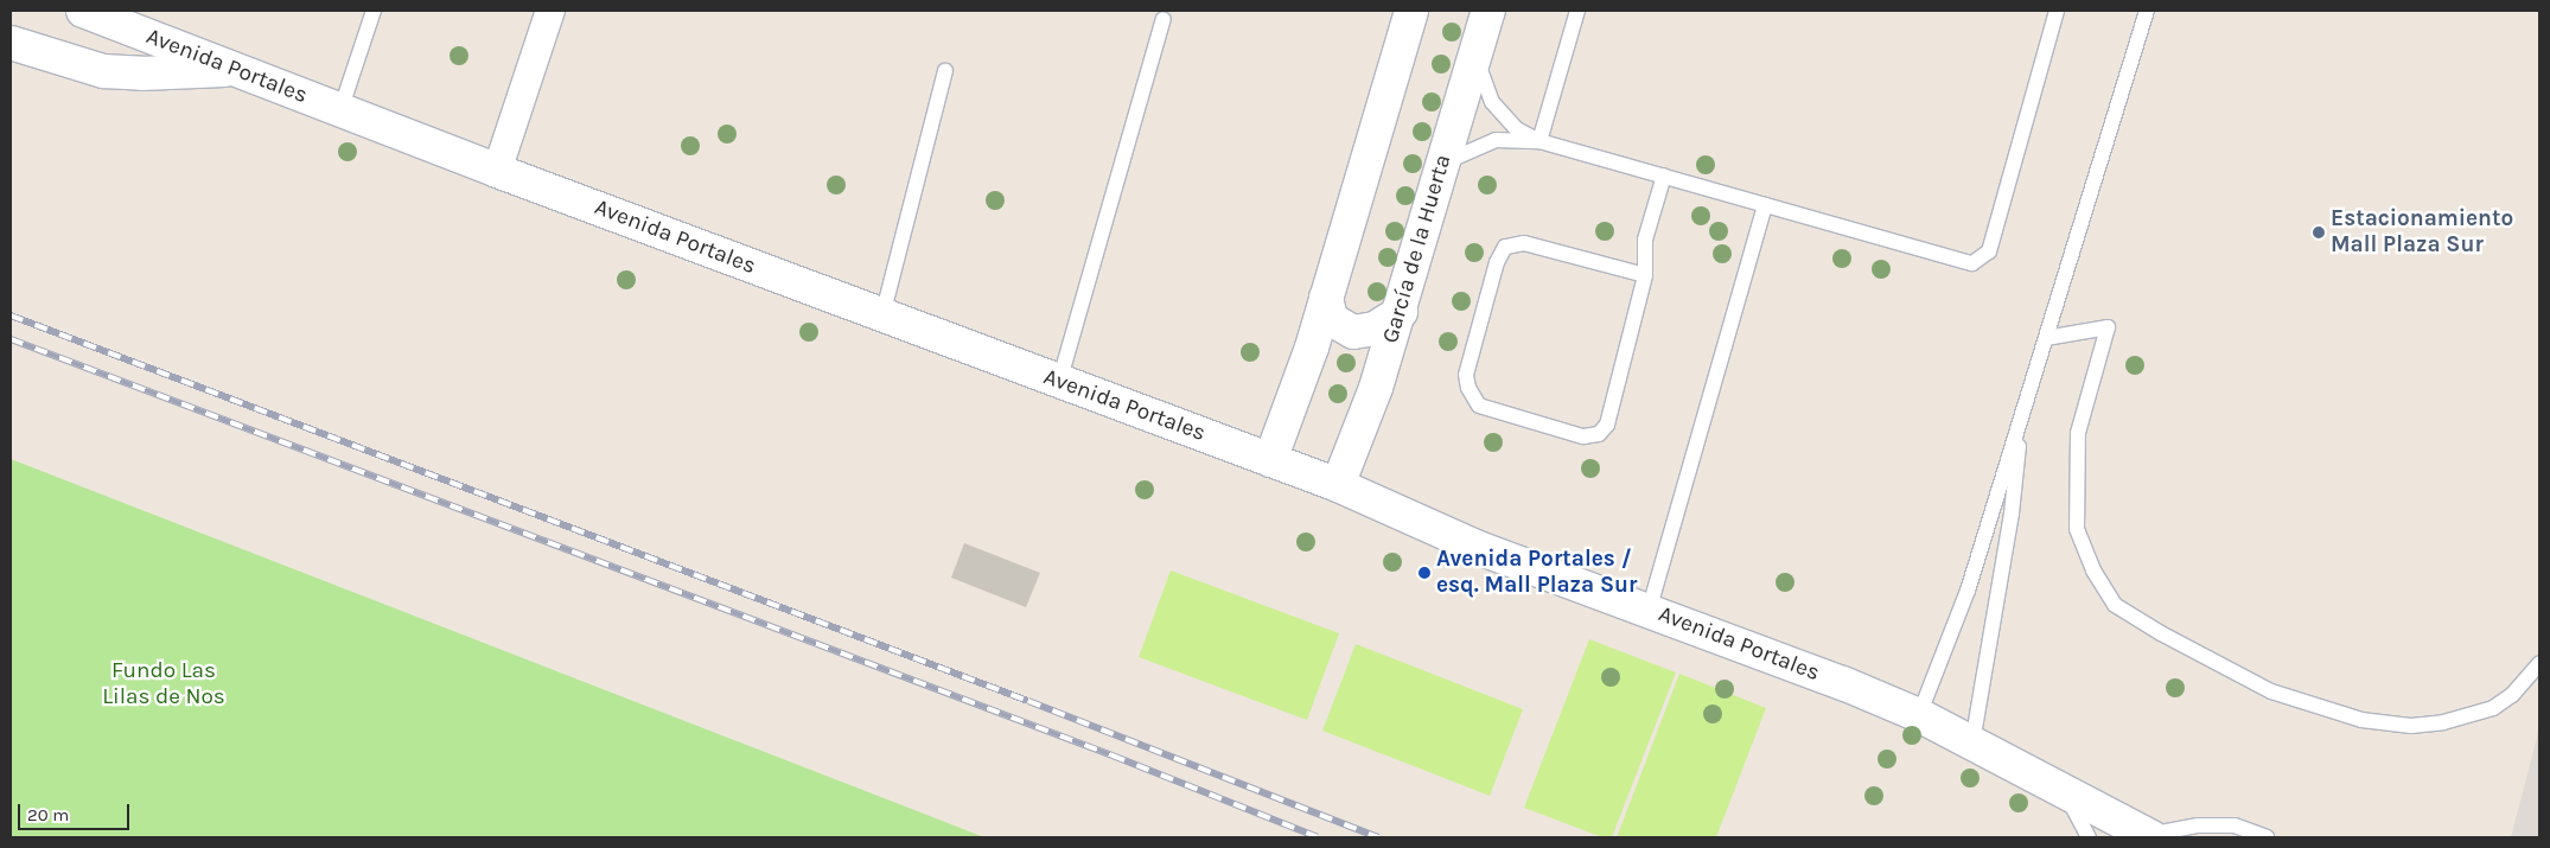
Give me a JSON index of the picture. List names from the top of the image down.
{
  "streets": {
    "main road": ["Avenida Portales", "García de la Huerta"]
  },
  "crossings": [
    ["Avenida Portales", "García de la Huerta"]
  ],
  "parks": ["Fundo Las Lilas de Nos"],
  "places": ["Estacionamiento Mall Plaza Sur", "Avenida Portales / esq. Mall Plaza Sur"],
  "scale_bar": "20 m"
}
